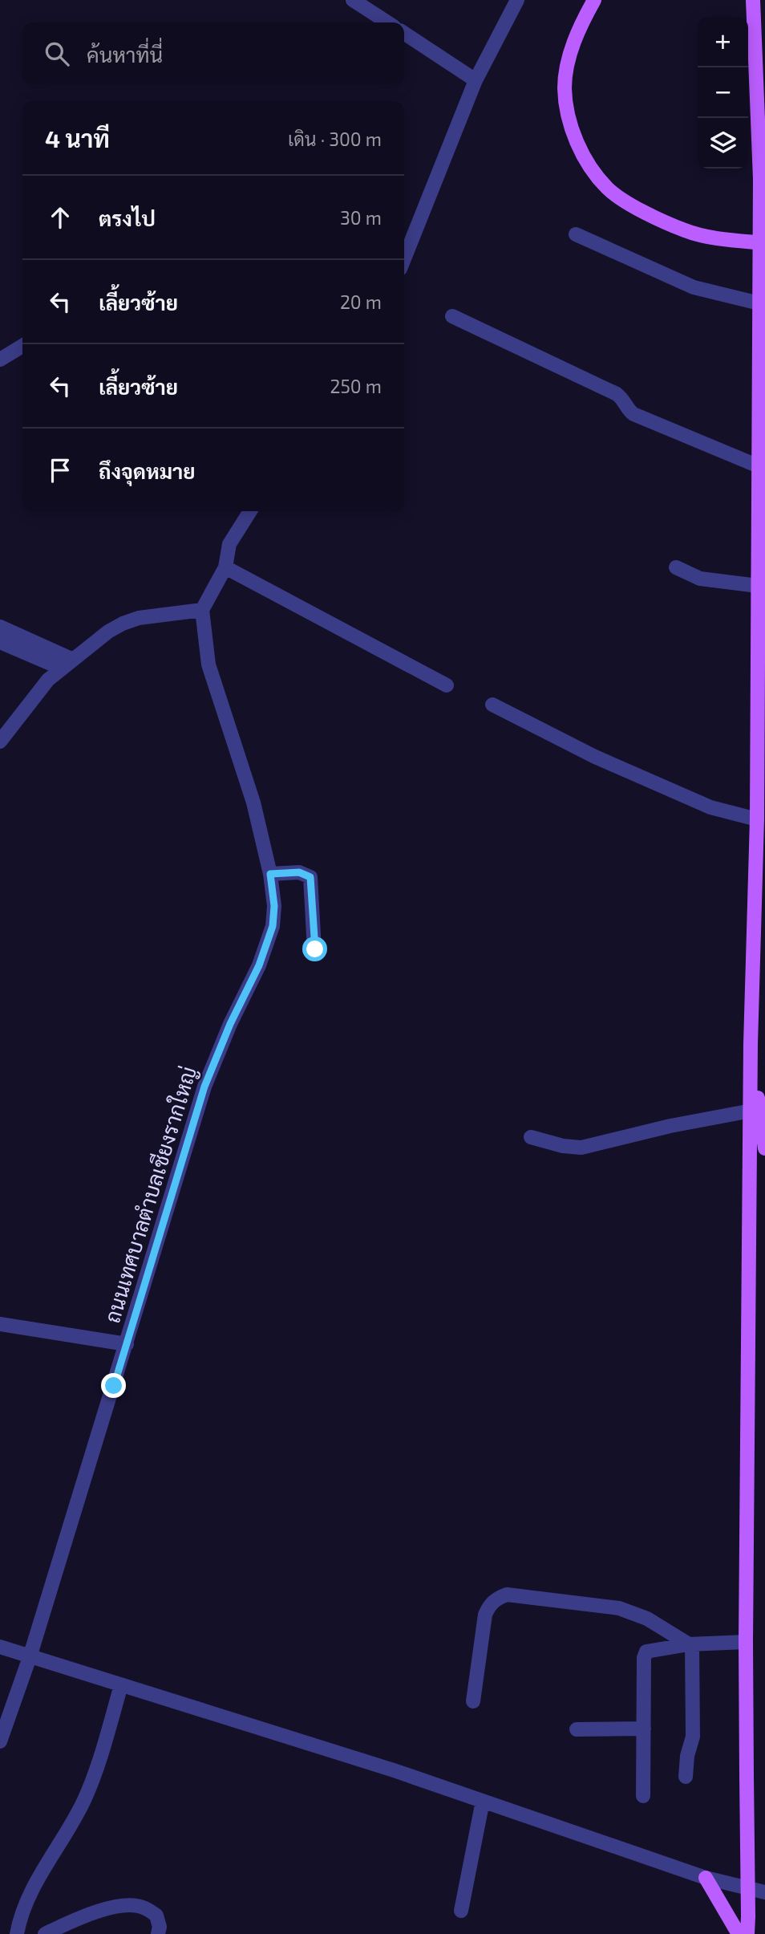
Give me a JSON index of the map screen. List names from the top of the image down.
{
  "streets": {
    "street": ["ถนนเทศบาลตำบลเชียงรากใหญ่"]
  },
  "page": {
    "map_buttons": ["+", "−"],
    "search": "ค้นหาที่นี่",
    "heading": ["4 นาที", "เดิน · 300 m"],
    "list": [
      ["ตรงไป", "30 m"],
      ["เลี้ยวซ้าย", "20 m"],
      ["เลี้ยวซ้าย", "250 m"],
      "ถึงจุดหมาย"
    ]
  }
}
